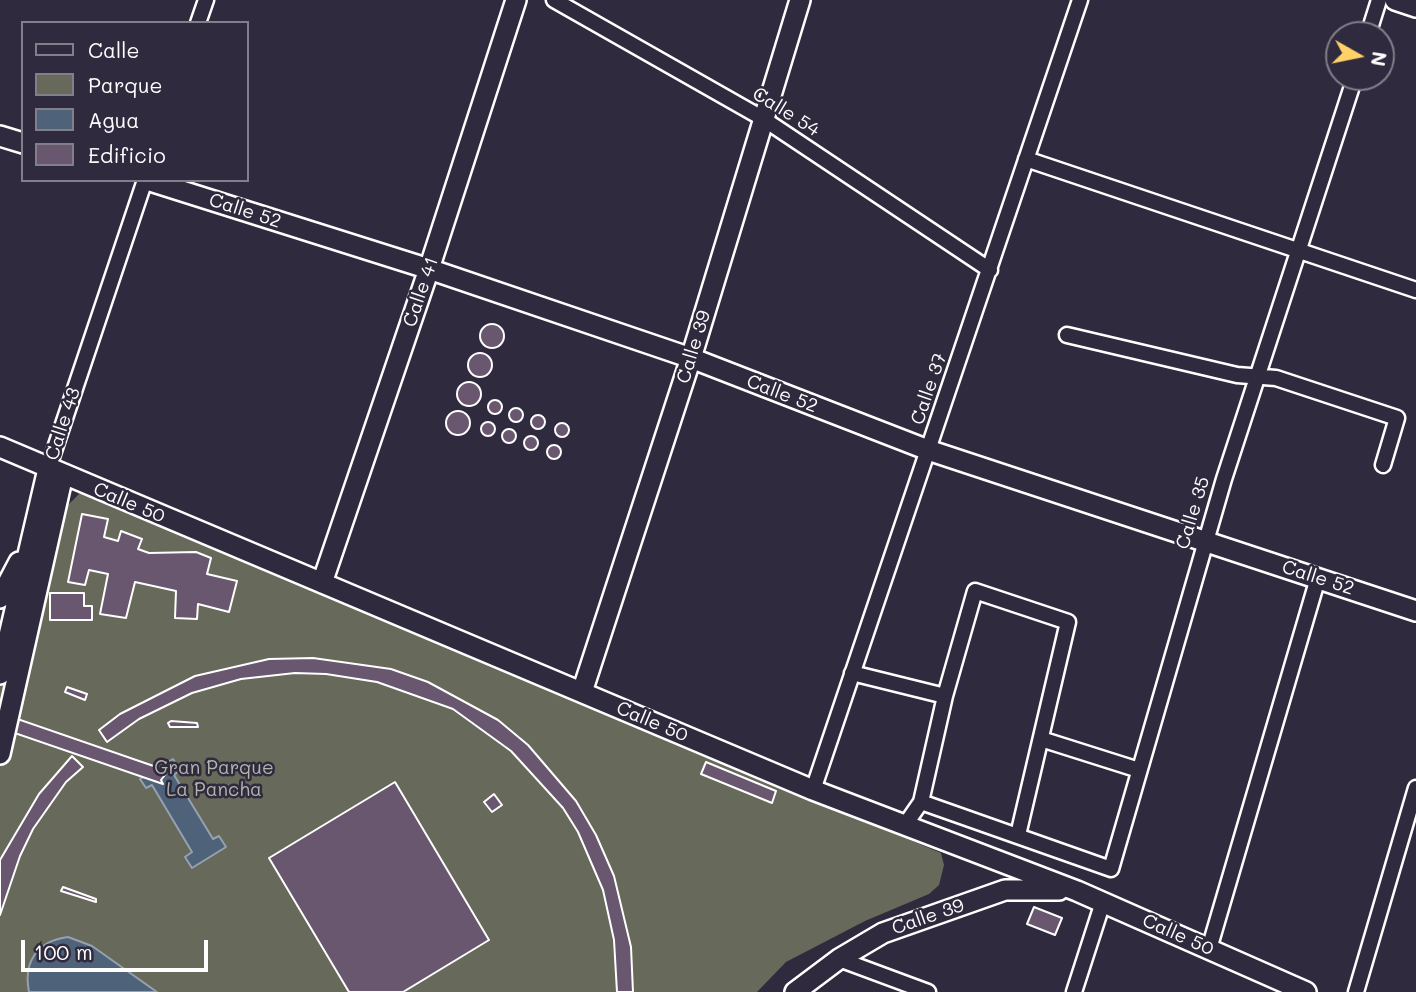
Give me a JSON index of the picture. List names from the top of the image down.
{
  "streets": {
    "main road": [
      "Calle 52",
      "Calle 41",
      "Calle 39",
      "Calle 43",
      "Calle 50"
    ],
    "street": ["Calle 54", "Calle 37", "Calle 35"]
  },
  "crossings": [
    ["Calle 54", "Calle 39"],
    ["Calle 54", "Calle 37"],
    ["Calle 52", "Calle 41"],
    ["Calle 52", "Calle 39"],
    ["Calle 52", "Calle 37"],
    ["Calle 52", "Calle 35"],
    ["Calle 41", "Calle 50"],
    ["Calle 39", "Calle 50"],
    ["Calle 37", "Calle 50"],
    ["Calle 43", "Calle 50"]
  ],
  "parks": ["Gran Parque La Pancha"],
  "legend": [
    "Calle",
    "Parque",
    "Agua",
    "Edificio"
  ],
  "scale_bar": "100 m",
  "north": "right"
}
